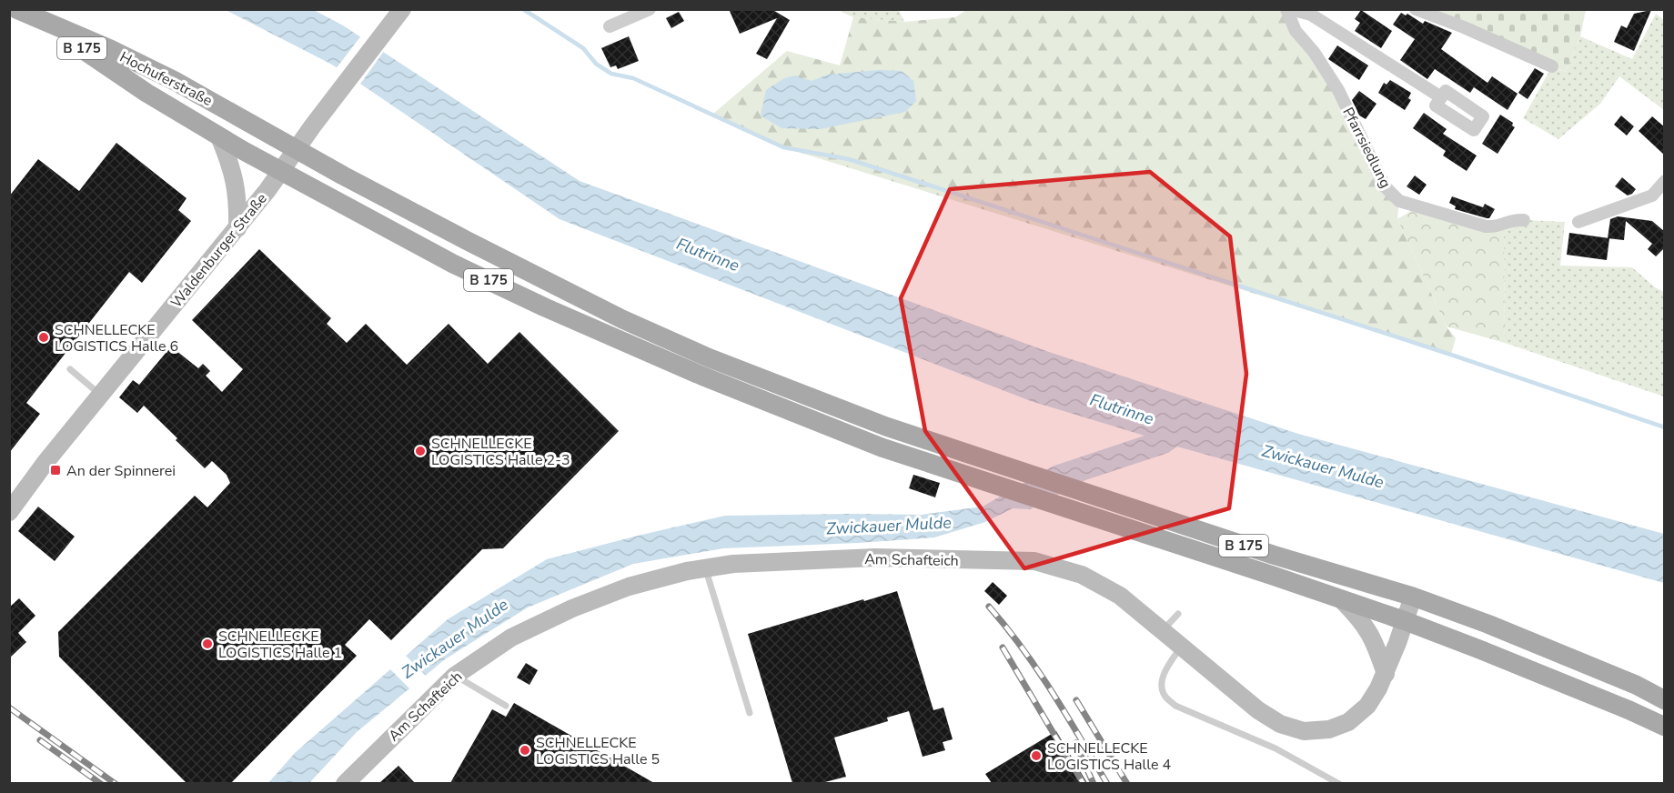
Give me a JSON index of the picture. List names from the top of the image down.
{
  "streets": {
    "main road": ["B 175", "Hochuferstraße"],
    "street": ["Pfarrsiedlung", "Waldenburger Straße", "Am Schafteich"]
  },
  "crossings": [
    ["B 175", "Hochuferstraße"],
    ["B 175", "Waldenburger Straße"],
    ["B 175", "Am Schafteich"],
    ["Hochuferstraße", "Waldenburger Straße"]
  ],
  "water": ["Flutrinne", "Zwickauer Mulde"],
  "places": {
    "other": [
      "SCHNELLECKE LOGISTICS Halle 6",
      "SCHNELLECKE LOGISTICS Halle 2-3",
      "SCHNELLECKE LOGISTICS Halle 1",
      "SCHNELLECKE LOGISTICS Halle 5",
      "SCHNELLECKE LOGISTICS Halle 4"
    ],
    "transit": ["An der Spinnerei"]
  }
}
